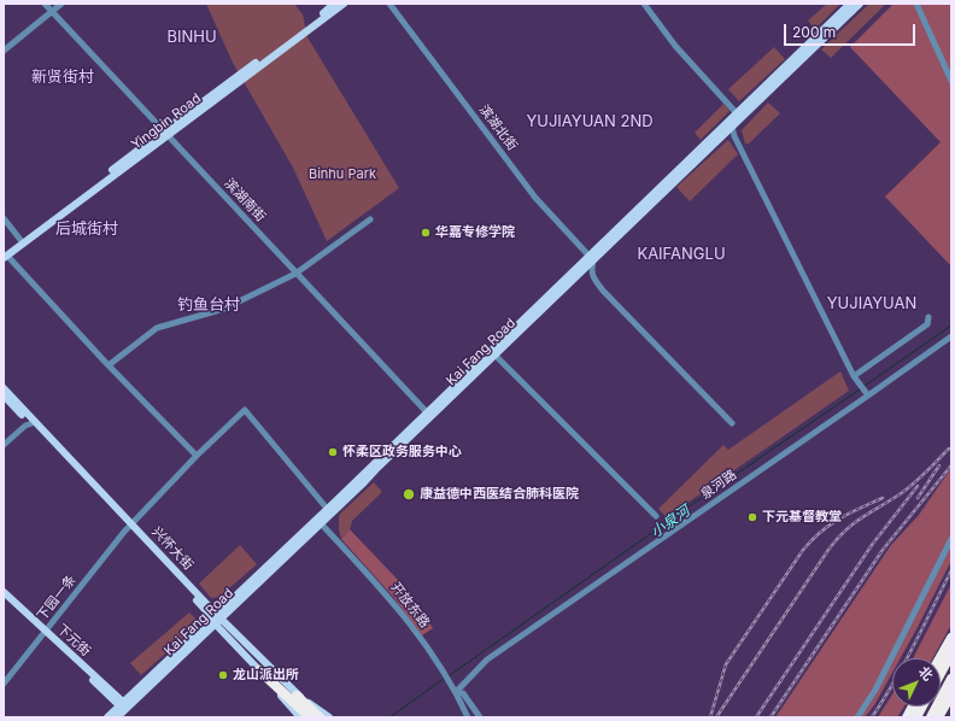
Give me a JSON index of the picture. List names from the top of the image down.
{
  "streets": {
    "main road": [
      "Yingbin Road",
      "Kai Fang Road",
      "兴怀大街",
      "下元街"
    ],
    "street": [
      "滨湖北街",
      "滨湖南街",
      "泉河路",
      "下园一条",
      "开放东路"
    ]
  },
  "crossings": [
    ["Yingbin Road", "滨湖南街"],
    ["滨湖北街", "Kai Fang Road"],
    ["滨湖南街", "Kai Fang Road"],
    ["Kai Fang Road", "兴怀大街"],
    ["Kai Fang Road", "下园一条"],
    ["Kai Fang Road", "开放东路"],
    ["Kai Fang Road", "下元街"],
    ["泉河路", "开放东路"],
    ["兴怀大街", "下园一条"],
    ["下园一条", "下元街"]
  ],
  "districts": [
    "BINHU",
    "新贤街村",
    "YUJIAYUAN 2ND",
    "后城街村",
    "KAIFANGLU",
    "YUJIAYUAN",
    "钓鱼台村"
  ],
  "water": ["小泉河"],
  "parks": ["Binhu Park"],
  "places": [
    "华嘉专修学院",
    "怀柔区政务服务中心",
    "康益德中西医结合肺科医院",
    "下元基督教堂",
    "龙山派出所"
  ],
  "scale_bar": "200 m",
  "north": "top right"
}
